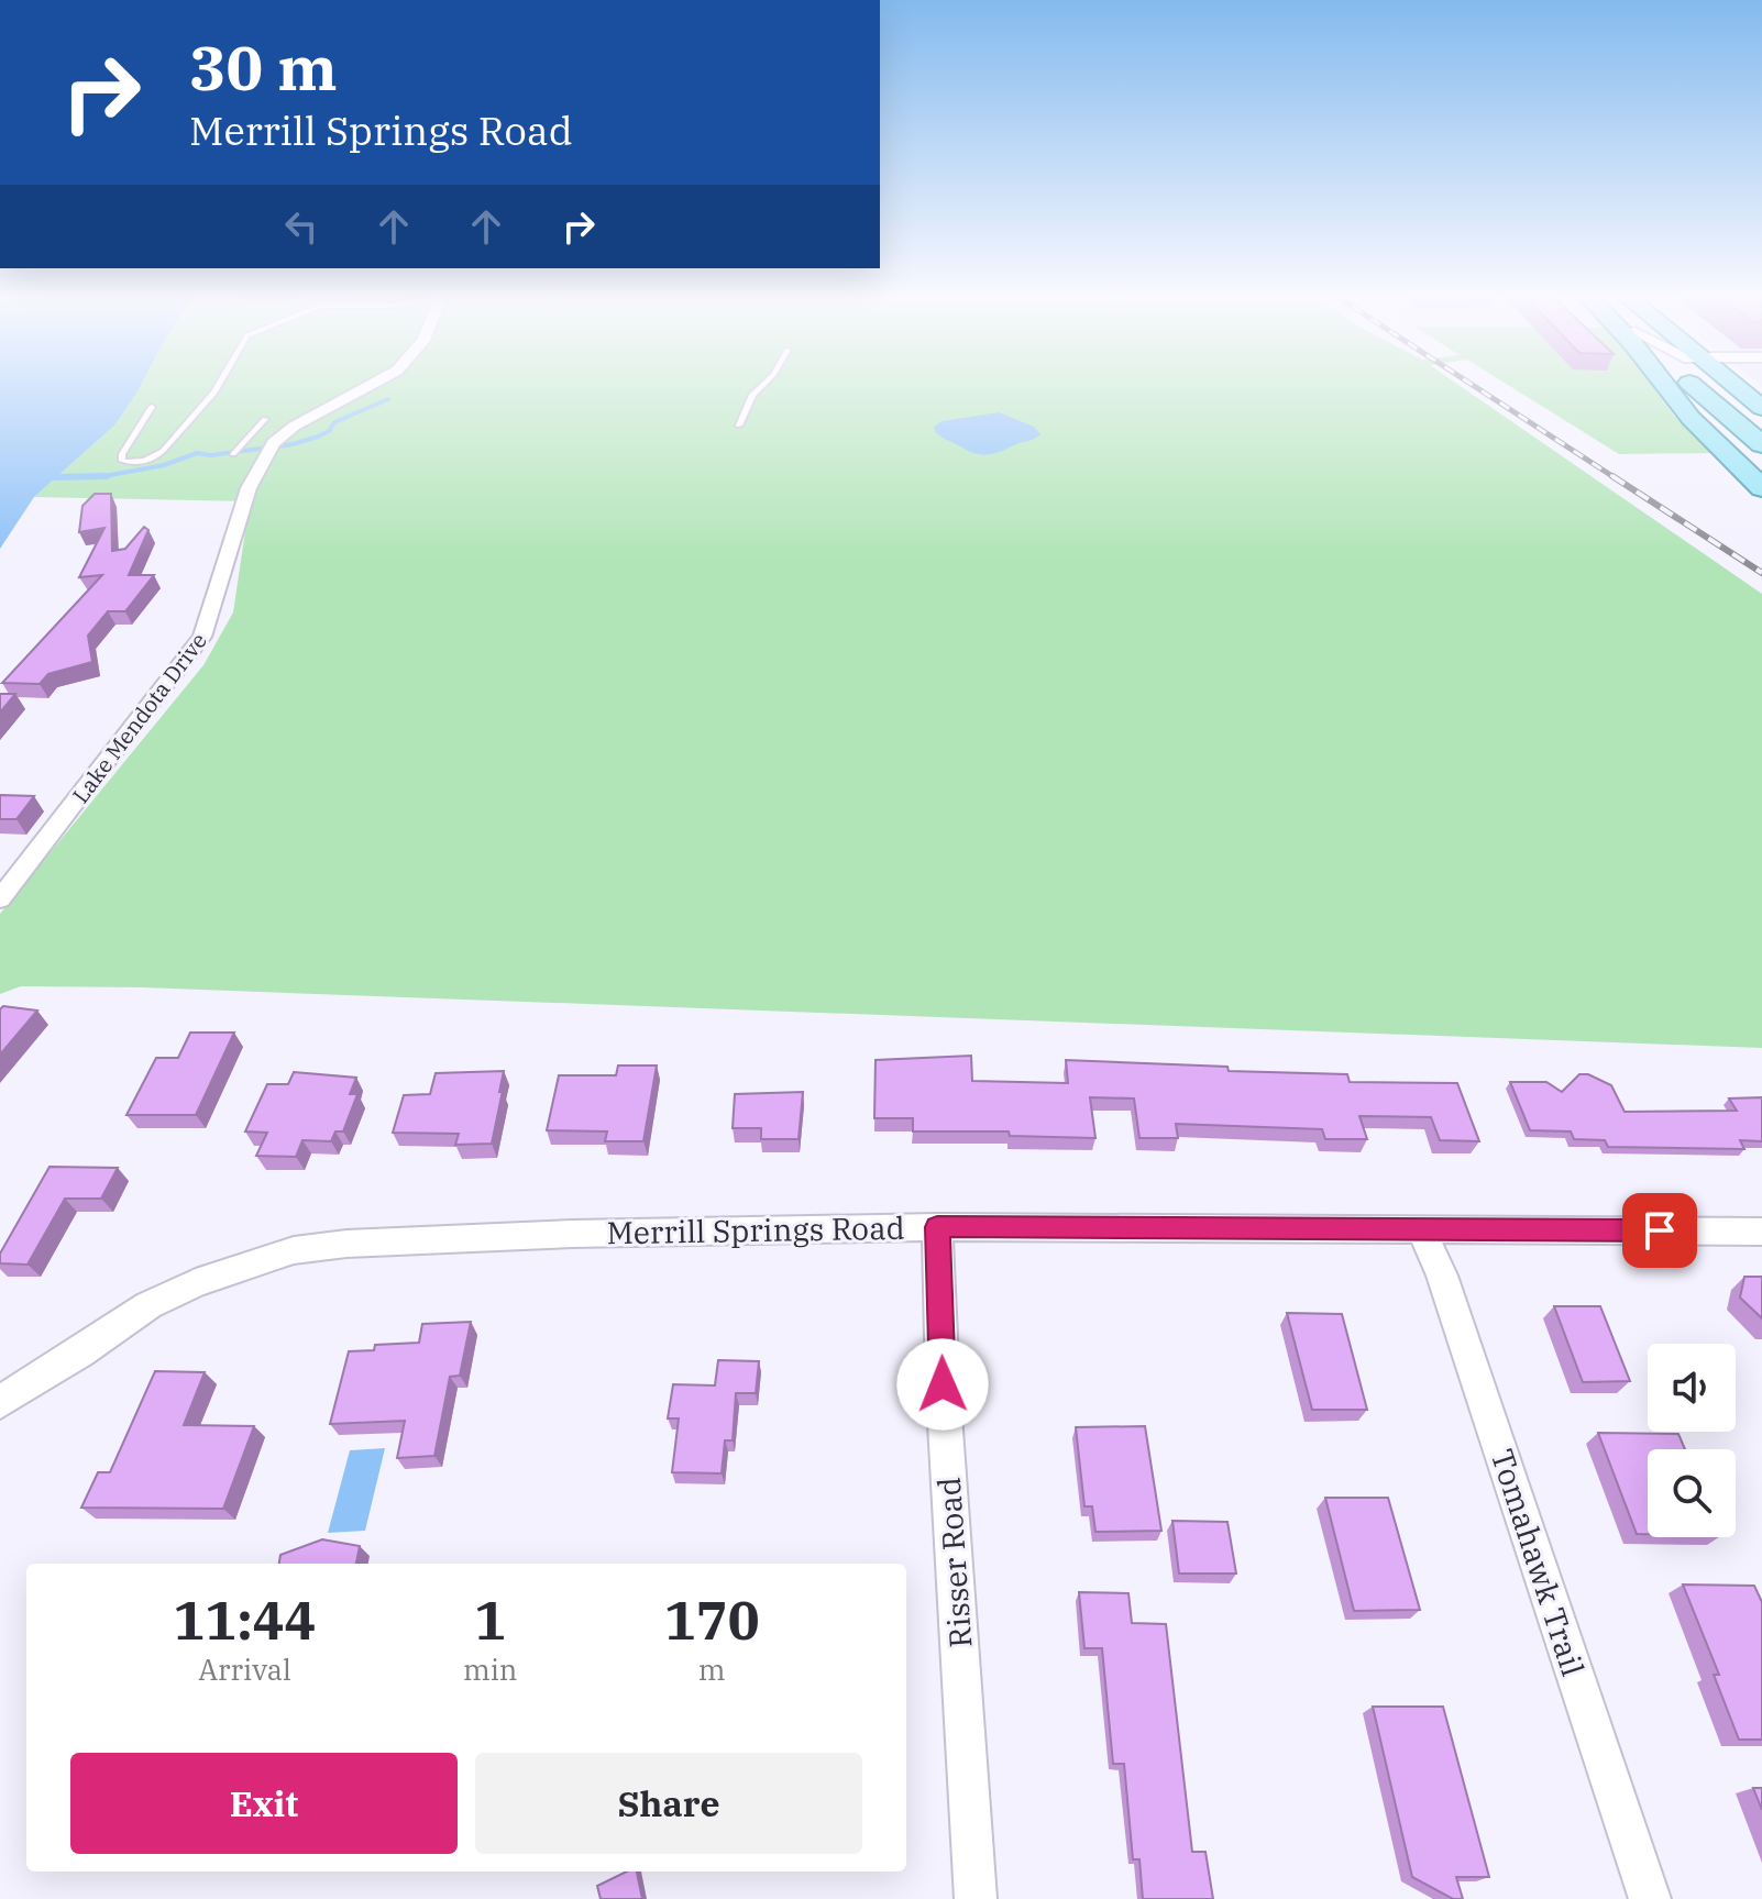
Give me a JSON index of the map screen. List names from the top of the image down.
{
  "streets": {
    "street": [
      "Lake Mendota Drive",
      "Merrill Springs Road",
      "Risser Road",
      "Tomahawk Trail"
    ]
  },
  "crossings": [
    ["Merrill Springs Road", "Risser Road"],
    ["Merrill Springs Road", "Tomahawk Trail"]
  ],
  "page": {
    "turn": ["30 m", "Merrill Springs Road"],
    "eta": [
      "11:44",
      "Arrival",
      "1",
      "min",
      "170",
      "m"
    ],
    "buttons": ["Exit", "Share"]
  }
}
